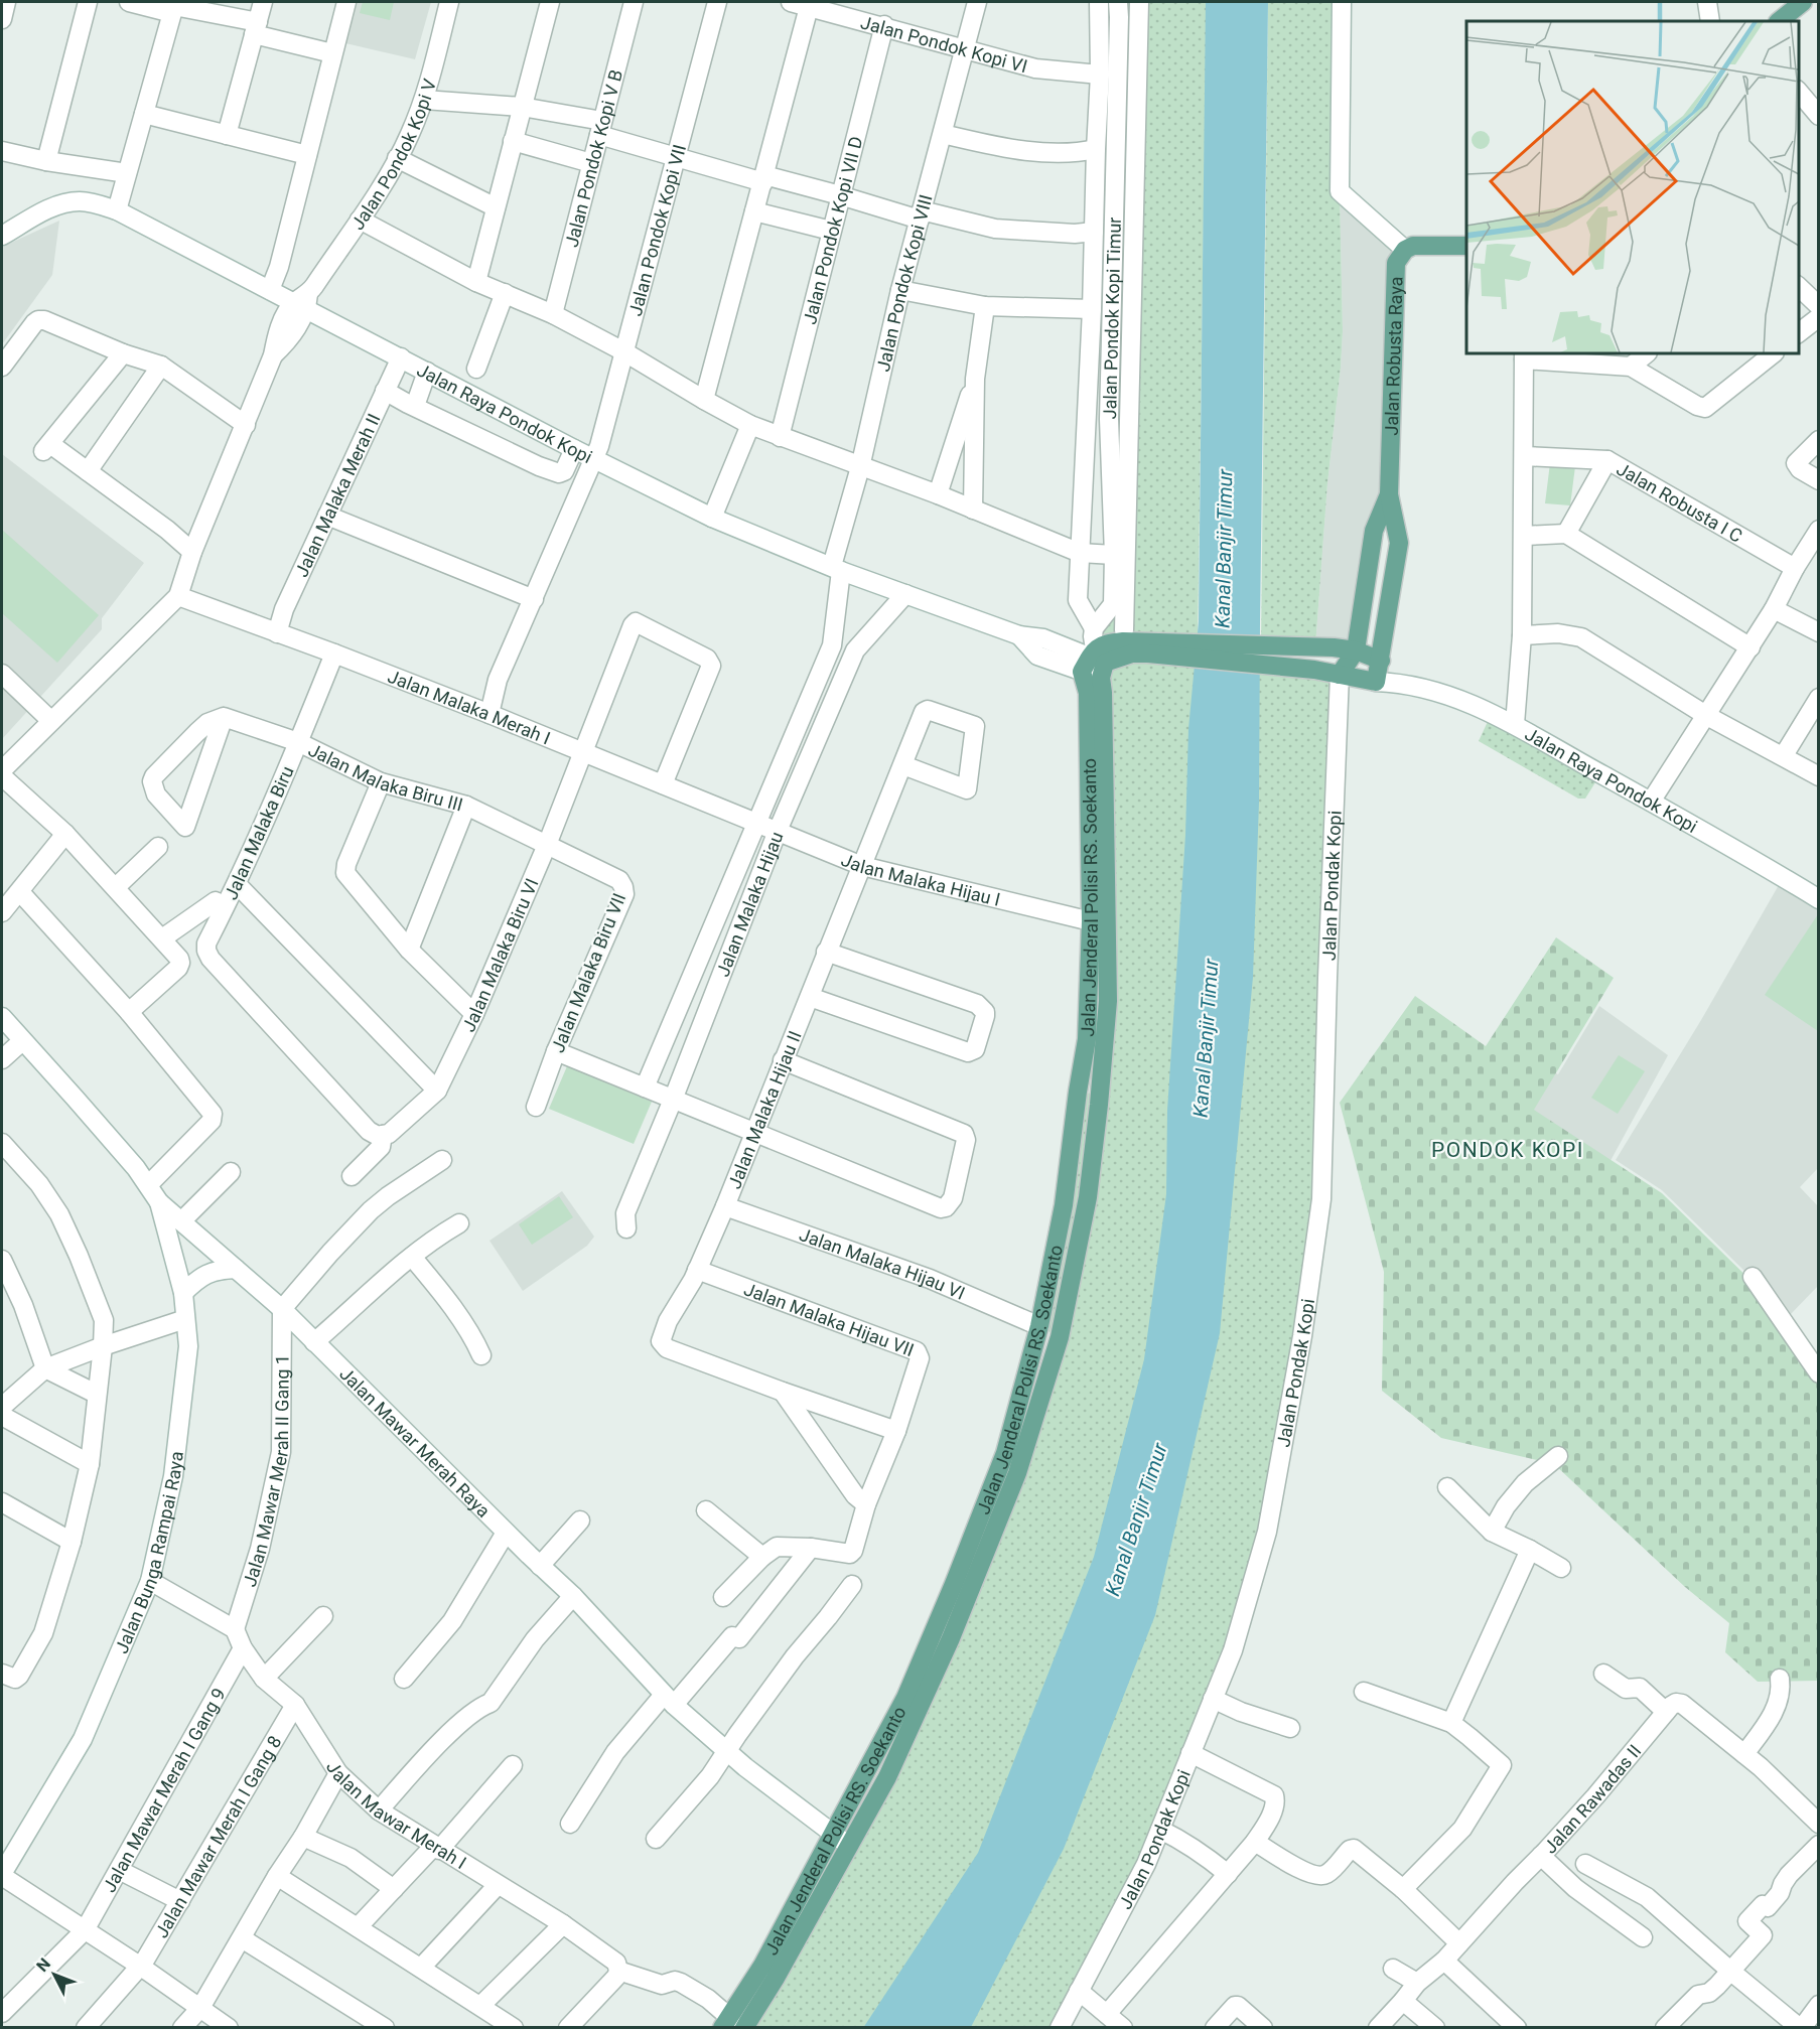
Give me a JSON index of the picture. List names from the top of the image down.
{
  "streets": {
    "main road": ["Jalan Robusta Raya", "Jalan Raya Pondok Kopi", "Jalan Jenderal Polisi RS. Soekanto"],
    "street": [
      "Jalan Pondok Kopi VI",
      "Jalan Pondok Kopi V",
      "Jalan Pondok Kopi V B",
      "Jalan Pondok Kopi VII",
      "Jalan Pondok Kopi VII D",
      "Jalan Pondok Kopi VIII",
      "Jalan Pondok Kopi Timur",
      "Jalan Malaka Merah II",
      "Jalan Robusta I C",
      "Jalan Malaka Merah I",
      "Jalan Malaka Biru III",
      "Jalan Malaka Biru",
      "Jalan Malaka Hijau I",
      "Jalan Pondak Kopi",
      "Jalan Malaka Hijau",
      "Jalan Malaka Biru VI",
      "Jalan Malaka Biru VII",
      "Jalan Malaka Hijau II",
      "Jalan Malaka Hijau VI",
      "Jalan Malaka Hijau VII",
      "Jalan Mawar Merah Raya",
      "Jalan Mawar Merah II Gang 1",
      "Jalan Bunga Rampai Raya",
      "Jalan Mawar Merah I Gang 9",
      "Jalan Rawadas II",
      "Jalan Mawar Merah I",
      "Jalan Mawar Merah I Gang 8"
    ]
  },
  "crossings": [
    ["Jalan Pondok Kopi VI", "Jalan Pondok Kopi VII D"],
    ["Jalan Pondok Kopi VI", "Jalan Pondok Kopi VIII"],
    ["Jalan Pondok Kopi VI", "Jalan Pondok Kopi Timur"],
    ["Jalan Pondok Kopi V", "Jalan Raya Pondok Kopi"],
    ["Jalan Pondok Kopi V", "Jalan Malaka Merah I"],
    ["Jalan Pondok Kopi VII", "Jalan Raya Pondok Kopi"],
    ["Jalan Pondok Kopi VII", "Jalan Malaka Merah I"],
    ["Jalan Pondok Kopi VIII", "Jalan Raya Pondok Kopi"],
    ["Jalan Pondok Kopi VIII", "Jalan Malaka Hijau"],
    ["Jalan Pondok Kopi Timur", "Jalan Raya Pondok Kopi"],
    ["Jalan Pondok Kopi Timur", "Jalan Jenderal Polisi RS. Soekanto"],
    ["Jalan Robusta Raya", "Jalan Raya Pondok Kopi"],
    ["Jalan Robusta Raya", "Jalan Pondak Kopi"],
    ["Jalan Raya Pondok Kopi", "Jalan Malaka Merah II"],
    ["Jalan Raya Pondok Kopi", "Jalan Pondak Kopi"],
    ["Jalan Raya Pondok Kopi", "Jalan Jenderal Polisi RS. Soekanto"],
    ["Jalan Raya Pondok Kopi", "Jalan Malaka Hijau"],
    ["Jalan Malaka Merah II", "Jalan Malaka Merah I"],
    ["Jalan Malaka Merah I", "Jalan Malaka Biru"],
    ["Jalan Malaka Merah I", "Jalan Malaka Hijau I"],
    ["Jalan Malaka Merah I", "Jalan Malaka Hijau"],
    ["Jalan Malaka Merah I", "Jalan Malaka Biru VI"],
    ["Jalan Malaka Biru III", "Jalan Malaka Biru"],
    ["Jalan Malaka Biru III", "Jalan Malaka Biru VI"],
    ["Jalan Malaka Biru III", "Jalan Malaka Biru VII"],
    ["Jalan Malaka Biru", "Jalan Malaka Biru VI"],
    ["Jalan Malaka Hijau I", "Jalan Jenderal Polisi RS. Soekanto"],
    ["Jalan Malaka Hijau I", "Jalan Malaka Hijau"],
    ["Jalan Malaka Hijau I", "Jalan Malaka Hijau II"],
    ["Jalan Jenderal Polisi RS. Soekanto", "Jalan Malaka Hijau VI"],
    ["Jalan Jenderal Polisi RS. Soekanto", "Jalan Mawar Merah Raya"],
    ["Jalan Malaka Biru VI", "Jalan Malaka Biru VII"],
    ["Jalan Malaka Hijau II", "Jalan Malaka Hijau VI"],
    ["Jalan Malaka Hijau II", "Jalan Malaka Hijau VII"],
    ["Jalan Mawar Merah Raya", "Jalan Mawar Merah II Gang 1"],
    ["Jalan Mawar Merah Raya", "Jalan Bunga Rampai Raya"],
    ["Jalan Mawar Merah II Gang 1", "Jalan Mawar Merah I"],
    ["Jalan Mawar Merah I Gang 9", "Jalan Mawar Merah I"],
    ["Jalan Mawar Merah I", "Jalan Mawar Merah I Gang 8"]
  ],
  "districts": ["PONDOK KOPI"],
  "water": ["Kanal Banjir Timur"],
  "north": "top left"
}
